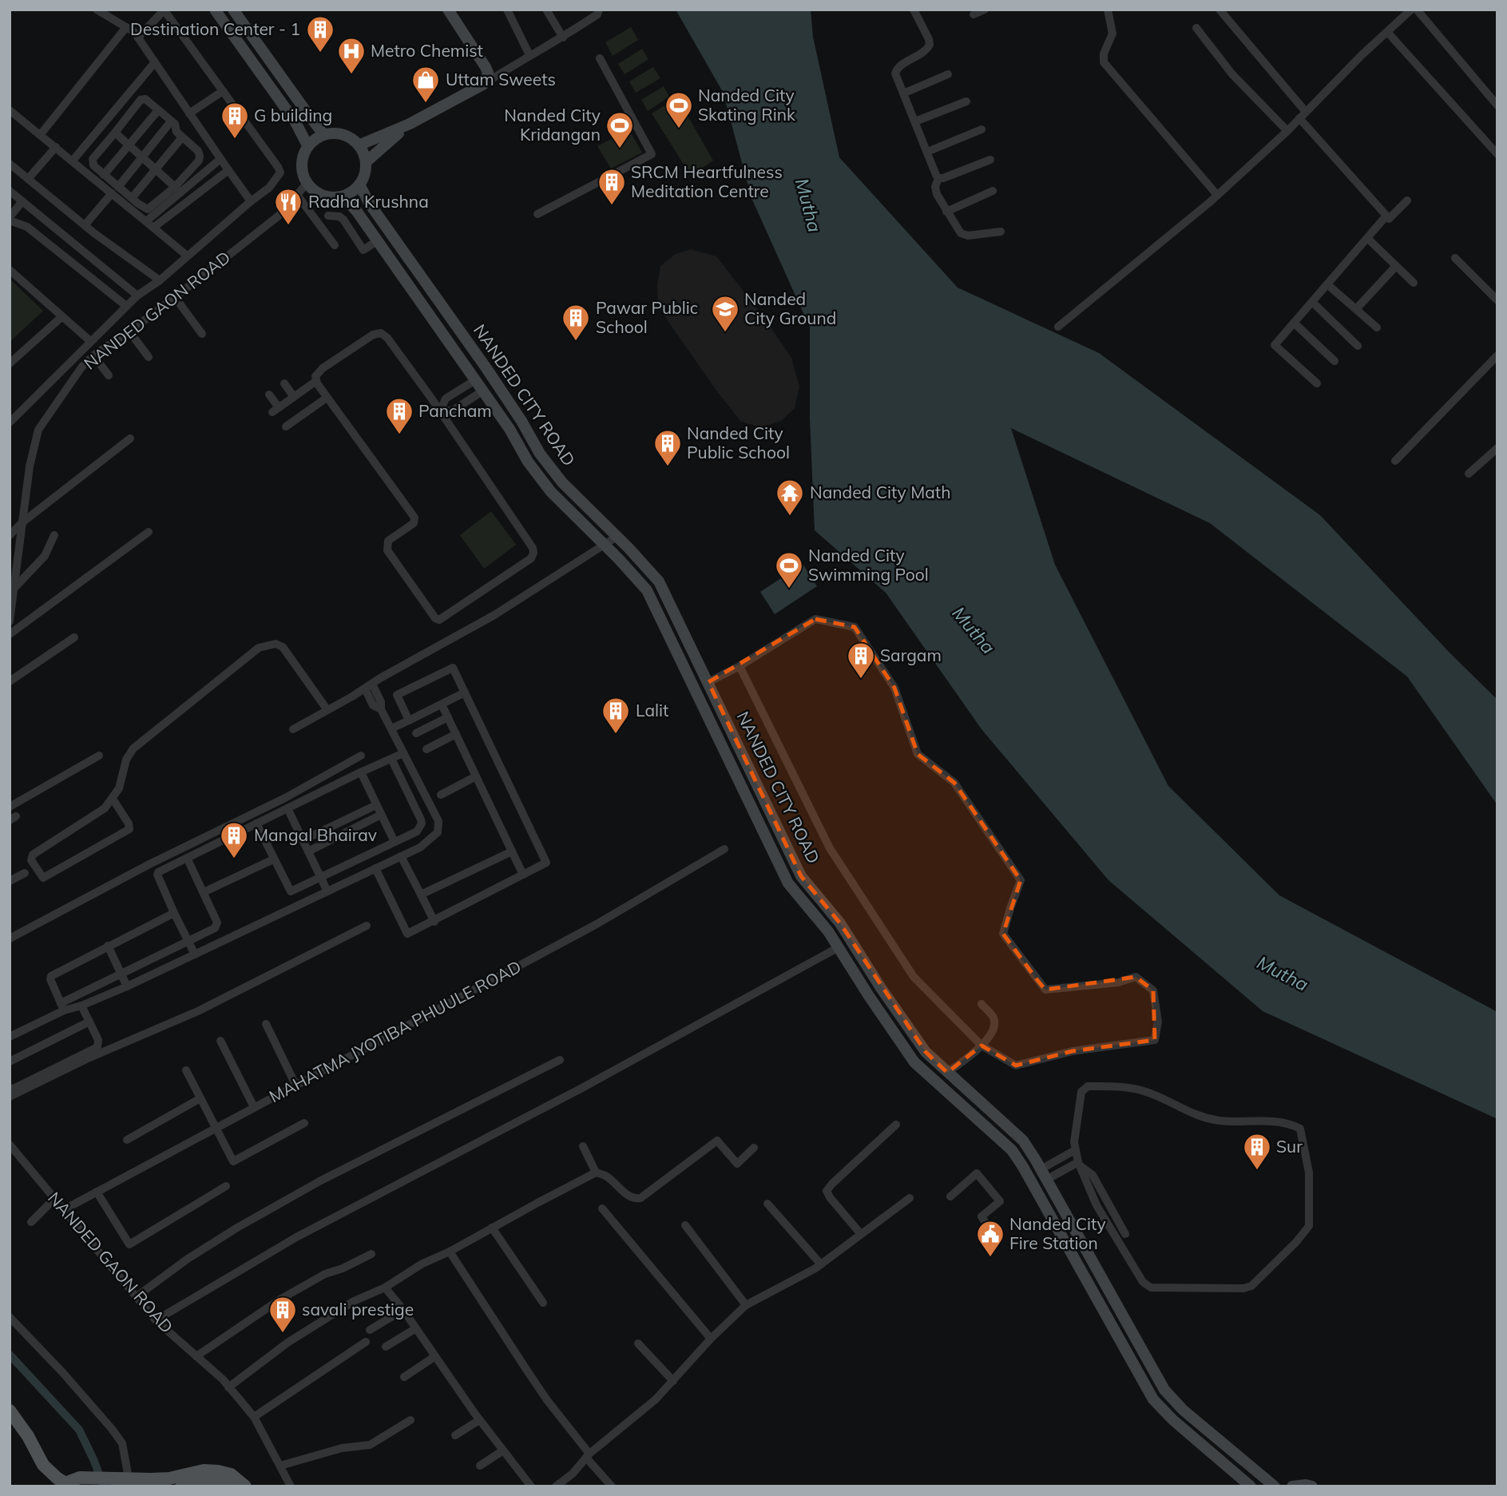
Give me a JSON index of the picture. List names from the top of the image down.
{
  "streets": {
    "street": ["NANDED GAON ROAD", "NANDED CITY ROAD", "MAHATMA JYOTIBA PHUULE ROAD"]
  },
  "crossings": [
    ["NANDED GAON ROAD", "NANDED CITY ROAD"],
    ["NANDED GAON ROAD", "MAHATMA JYOTIBA PHUULE ROAD"]
  ],
  "water": ["Mutha"],
  "places": {
    "building": [
      "Destination Center - 1",
      "G building",
      "SRCM Heartfulness Meditation Centre",
      "Pawar Public School",
      "Pancham",
      "Nanded City Public School",
      "Sargam",
      "Lalit",
      "Mangal Bhairav",
      "Sur",
      "savali prestige"
    ],
    "hospital": ["Metro Chemist"],
    "shop": ["Uttam Sweets"],
    "sports": ["Nanded City Skating Rink", "Nanded City Kridangan", "Nanded City Swimming Pool"],
    "restaurant": ["Radha Krushna"],
    "school or university": ["Nanded City Ground"],
    "temple": ["Nanded City Math"],
    "public building": ["Nanded City Fire Station"]
  }
}
